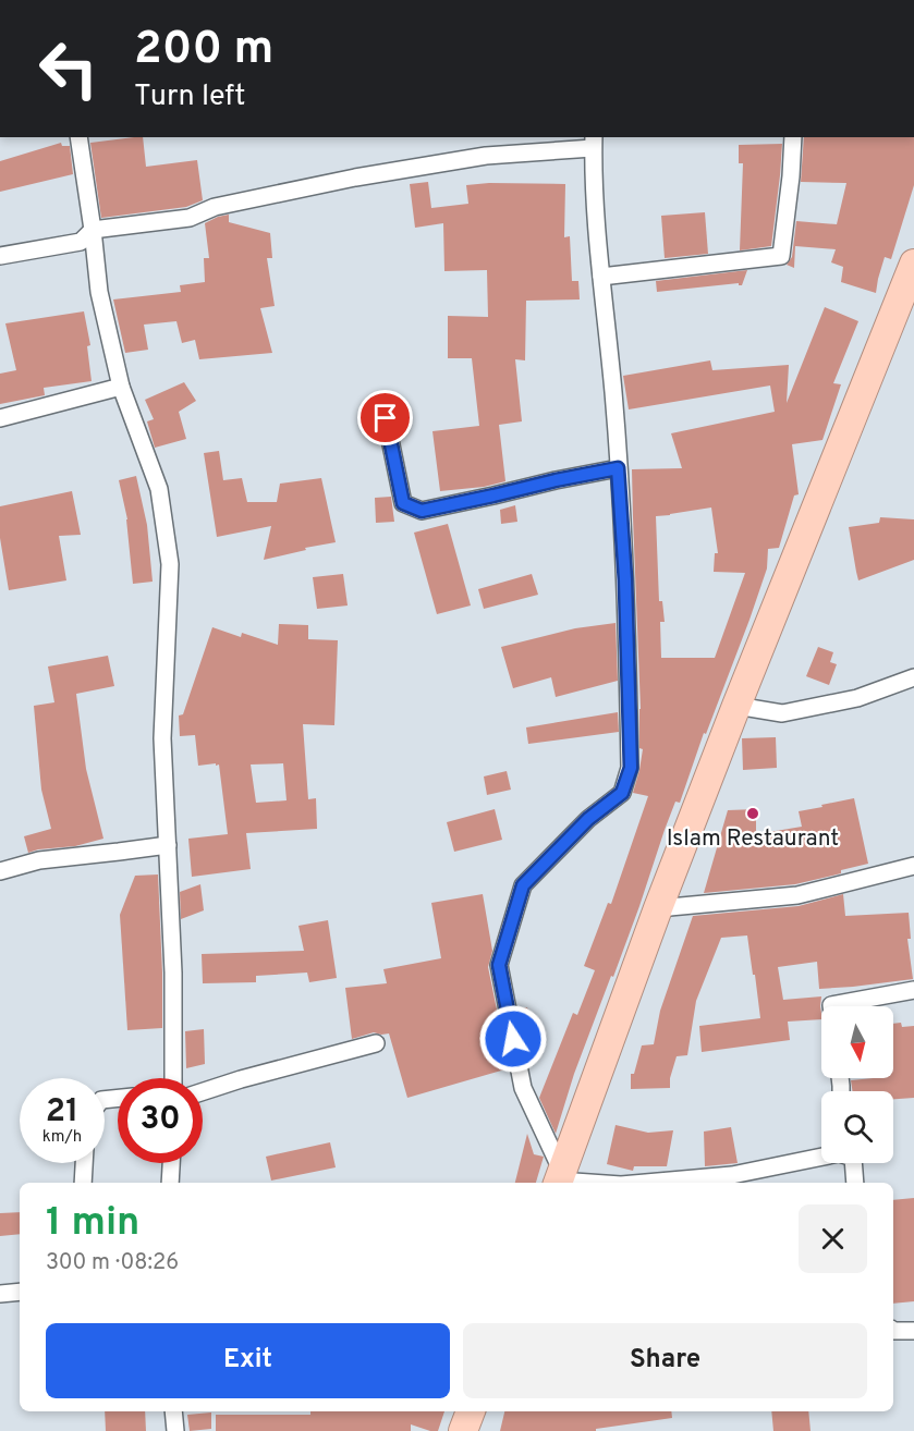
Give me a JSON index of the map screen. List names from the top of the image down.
{
  "places": ["Islam Restaurant"],
  "north": "bottom",
  "page": {
    "turn": ["200 m", "Turn left"],
    "speed": "21 km/h",
    "limit": "30",
    "heading": ["1 min", "300 m · 08:26"],
    "buttons": ["Exit", "Share"]
  }
}
